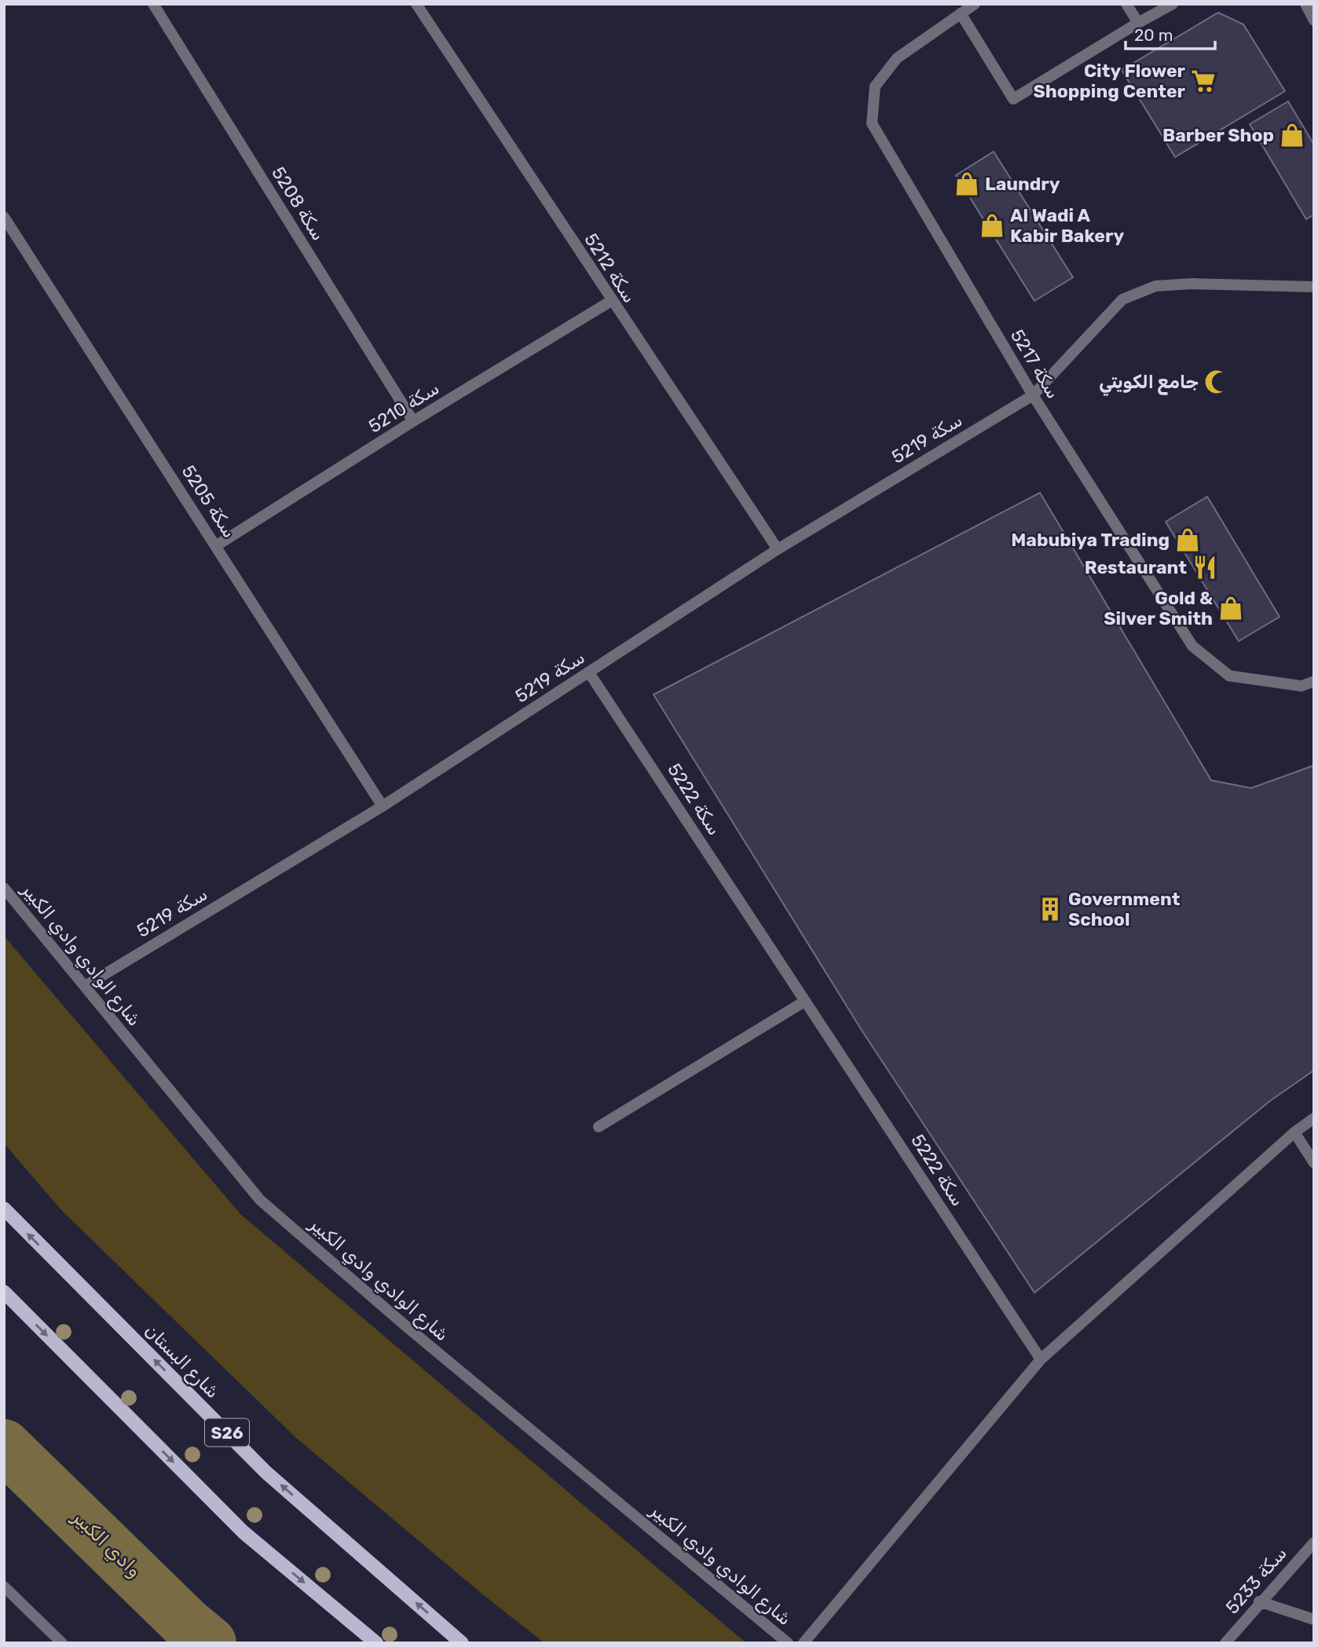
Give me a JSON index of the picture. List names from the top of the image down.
{
  "streets": {
    "main road": ["شارع البستان", "S26"],
    "street": [
      "سكة 5208",
      "سكة 5212",
      "سكة 5217",
      "سكة 5210",
      "سكة 5219",
      "سكة 5205",
      "سكة 5222",
      "شارع الوادي وادي الكبير",
      "سكة 5233"
    ]
  },
  "crossings": [
    ["سكة 5208", "سكة 5210"],
    ["سكة 5212", "سكة 5210"],
    ["سكة 5212", "سكة 5219"],
    ["سكة 5217", "سكة 5219"],
    ["سكة 5210", "سكة 5205"],
    ["سكة 5219", "سكة 5205"],
    ["سكة 5219", "سكة 5222"],
    ["سكة 5219", "شارع الوادي وادي الكبير"]
  ],
  "water": ["وادي الكبير"],
  "places": {
    "supermarket": ["City Flower Shopping Center"],
    "shop": [
      "Barber Shop",
      "Laundry",
      "Al Wadi A Kabir Bakery",
      "Mabubiya Trading",
      "Gold & Silver Smith"
    ],
    "mosque": ["جامع الكويتي"],
    "restaurant": ["Restaurant"],
    "building": ["Government School"]
  },
  "scale_bar": "20 m"
}
